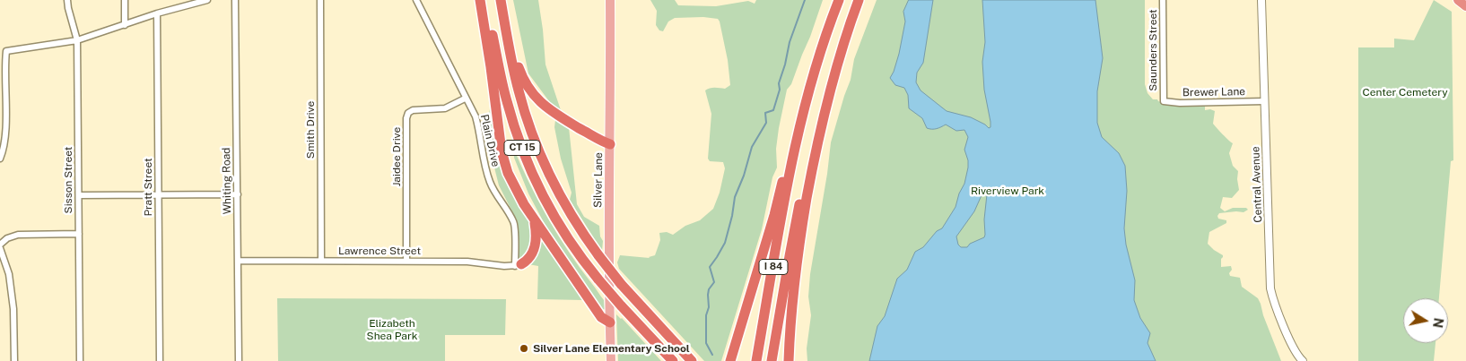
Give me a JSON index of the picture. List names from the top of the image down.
{
  "streets": {
    "highway": ["CT 15", "I 84"],
    "main road": ["Silver Lane"],
    "street": [
      "Saunders Street",
      "Brewer Lane",
      "Smith Drive",
      "Plain Drive",
      "Jaidee Drive",
      "Sisson Street",
      "Whiting Road",
      "Central Avenue",
      "Pratt Street",
      "Lawrence Street"
    ]
  },
  "crossings": [
    ["Saunders Street", "Brewer Lane"],
    ["Brewer Lane", "Central Avenue"],
    ["Smith Drive", "Lawrence Street"],
    ["Plain Drive", "Jaidee Drive"],
    ["Plain Drive", "Lawrence Street"],
    ["Jaidee Drive", "Lawrence Street"],
    ["Whiting Road", "Lawrence Street"]
  ],
  "parks": ["Center Cemetery", "Riverview Park", "Elizabeth Shea Park"],
  "places": ["Silver Lane Elementary School"],
  "north": "right"
}
